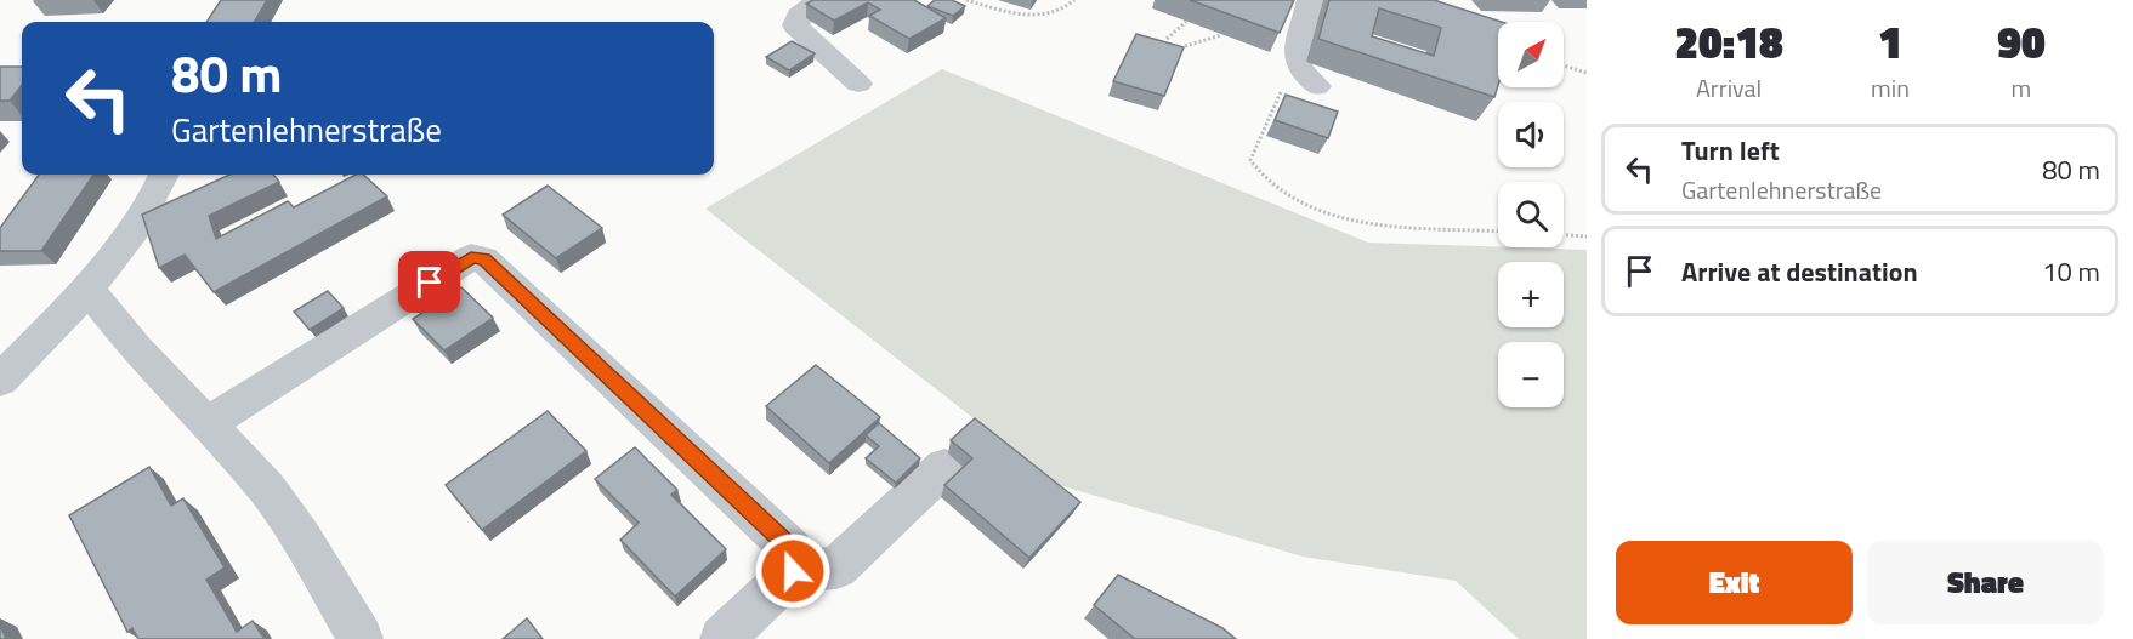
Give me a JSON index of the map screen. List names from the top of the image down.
{
  "north": "top right",
  "page": {
    "eta": [
      "20:18",
      "Arrival",
      "1",
      "min",
      "90",
      "m"
    ],
    "map_buttons": ["+", "−"],
    "turn": ["80 m", "Gartenlehnerstraße"],
    "list": [
      {
        "name": "Turn left",
        "note": "Gartenlehnerstraße",
        "value": "80 m"
      },
      {
        "name": "Arrive at destination",
        "value": "10 m"
      }
    ],
    "buttons": ["Exit", "Share"]
  }
}
